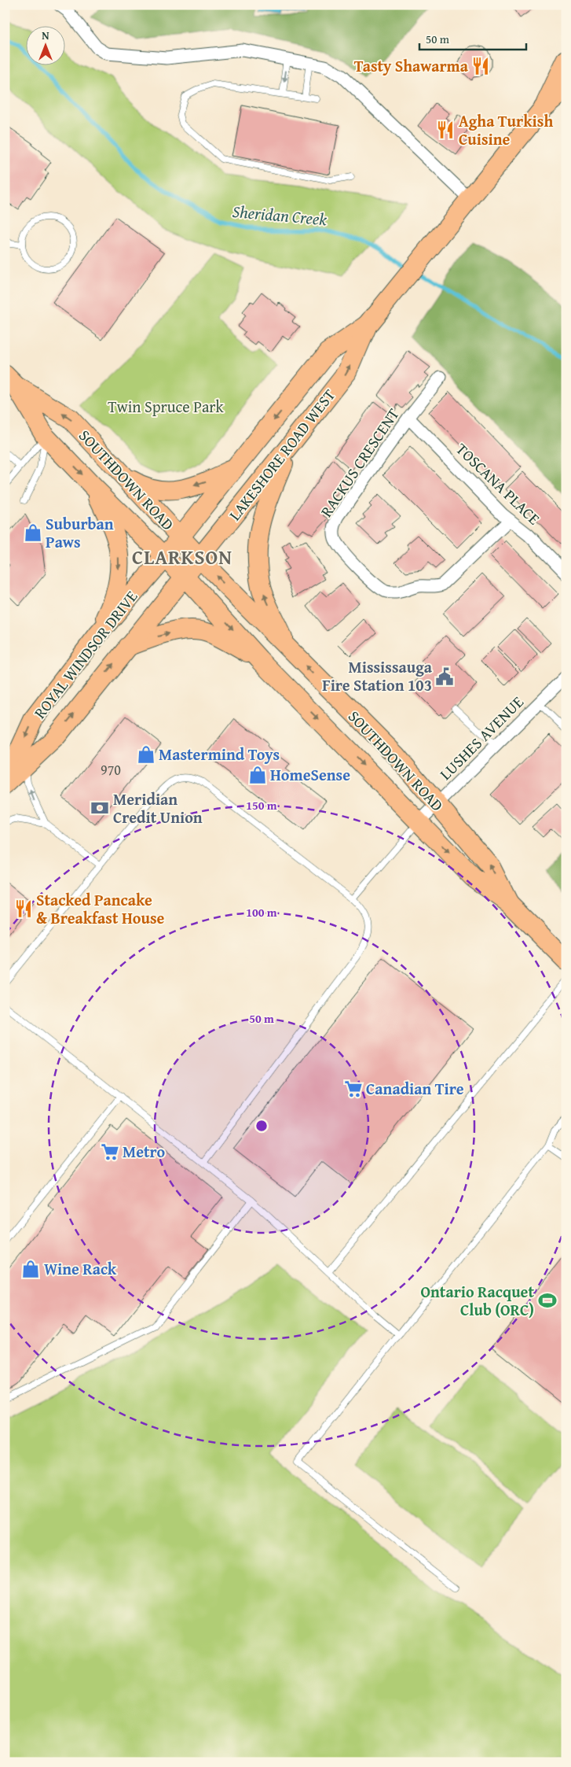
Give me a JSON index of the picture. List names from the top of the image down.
{
  "streets": {
    "main road": ["LAKESHORE ROAD WEST", "SOUTHDOWN ROAD", "ROYAL WINDSOR DRIVE"],
    "street": ["RACKUS CRESCENT", "TOSCANA PLACE", "LUSHES AVENUE"]
  },
  "crossings": [
    ["LAKESHORE ROAD WEST", "SOUTHDOWN ROAD"],
    ["LAKESHORE ROAD WEST", "ROYAL WINDSOR DRIVE"],
    ["RACKUS CRESCENT", "TOSCANA PLACE"],
    ["SOUTHDOWN ROAD", "ROYAL WINDSOR DRIVE"],
    ["SOUTHDOWN ROAD", "LUSHES AVENUE"]
  ],
  "districts": ["CLARKSON"],
  "water": ["Sheridan Creek"],
  "parks": ["Twin Spruce Park"],
  "places": {
    "restaurant": ["Tasty Shawarma", "Agha Turkish Cuisine", "Stacked Pancake & Breakfast House"],
    "shop": [
      "Suburban Paws",
      "Mastermind Toys",
      "HomeSense",
      "Wine Rack"
    ],
    "public building": ["Mississauga Fire Station 103"],
    "bank": ["Meridian Credit Union"],
    "supermarket": ["Canadian Tire", "Metro"],
    "sports": ["Ontario Racquet Club (ORC)"]
  },
  "house_numbers": ["970"],
  "scale_bar": "50 m",
  "north": "top",
  "rings": ["150 m", "100 m", "50 m"]
}
